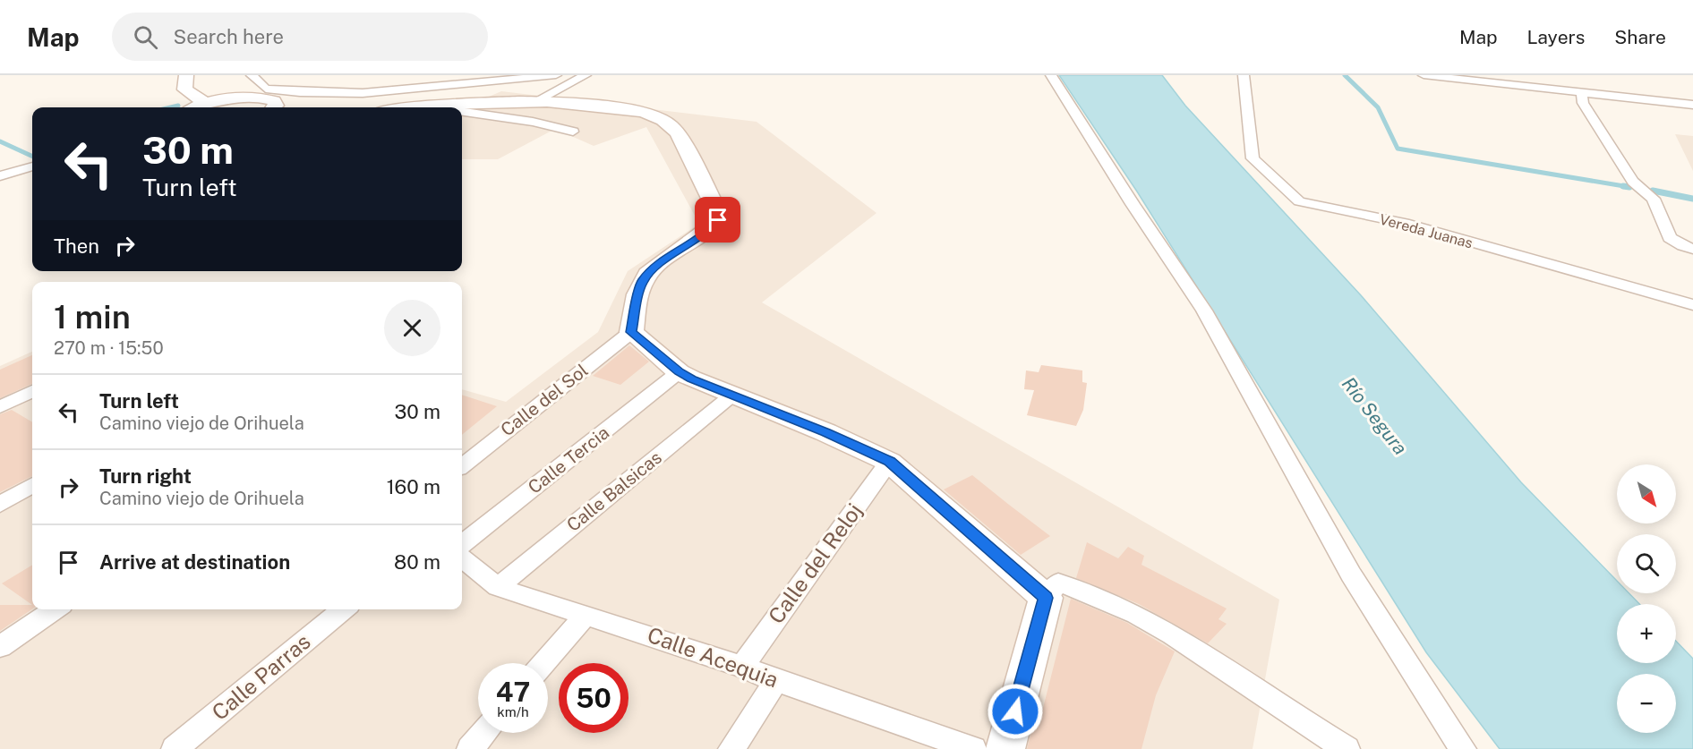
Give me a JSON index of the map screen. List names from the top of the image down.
{
  "streets": {
    "street": [
      "Vereda Juanas",
      "Calle del Sol",
      "Calle Tercia",
      "Calle Balsicas",
      "Calle del Reloj",
      "Calle Acequia",
      "Calle Parras"
    ]
  },
  "crossings": [
    ["Calle Balsicas", "Calle Acequia"],
    ["Calle del Reloj", "Calle Acequia"]
  ],
  "water": ["Río Segura"],
  "north": "bottom right",
  "page": {
    "header": "Map",
    "search": "Search here",
    "nav": ["Map", "Layers", "Share"],
    "turn": ["30 m", "Turn left"],
    "then": "Then",
    "heading": ["1 min", "270 m · 15:50"],
    "list": [
      {
        "name": "Turn left",
        "note": "Camino viejo de Orihuela",
        "value": "30 m"
      },
      {
        "name": "Turn right",
        "note": "Camino viejo de Orihuela",
        "value": "160 m"
      },
      {
        "name": "Arrive at destination",
        "value": "80 m"
      }
    ],
    "map_buttons": ["+", "−"],
    "speed": "47 km/h",
    "limit": "50"
  }
}
